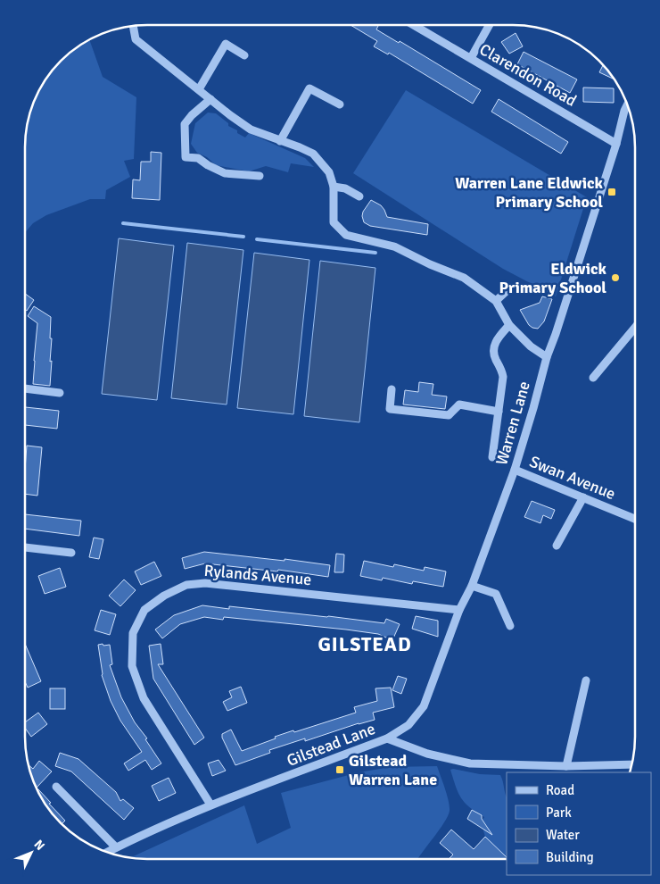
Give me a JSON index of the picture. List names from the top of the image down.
{
  "streets": {
    "street": [
      "Clarendon Road",
      "Warren Lane",
      "Swan Avenue",
      "Rylands Avenue",
      "Gilstead Lane"
    ]
  },
  "crossings": [
    ["Clarendon Road", "Warren Lane"],
    ["Warren Lane", "Swan Avenue"],
    ["Warren Lane", "Rylands Avenue"],
    ["Warren Lane", "Gilstead Lane"],
    ["Rylands Avenue", "Gilstead Lane"]
  ],
  "districts": ["GILSTEAD"],
  "places": {
    "transit": ["Warren Lane Eldwick Primary School", "Gilstead Warren Lane"],
    "other": ["Eldwick Primary School"]
  },
  "legend": [
    "Road",
    "Park",
    "Water",
    "Building"
  ],
  "north": "top right"
}
